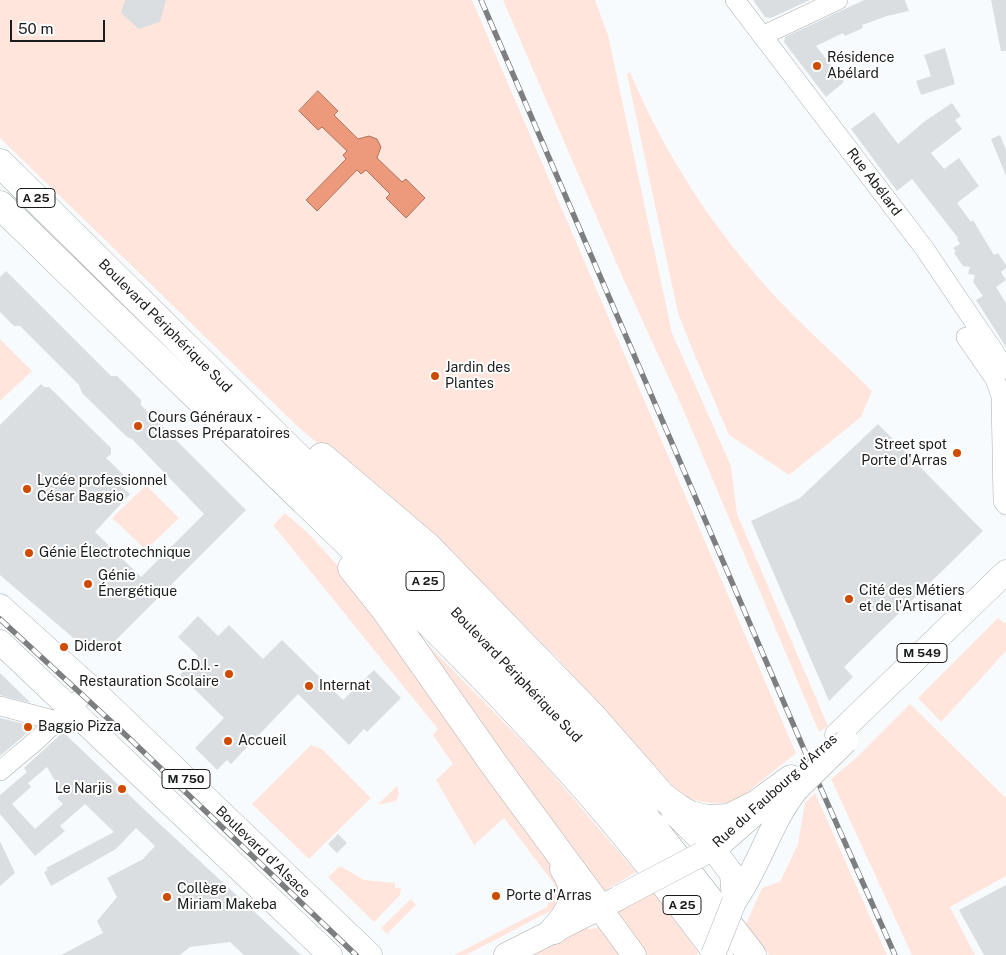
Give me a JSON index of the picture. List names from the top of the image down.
{
  "streets": {
    "highway": ["A 25", "Boulevard Périphérique Sud"],
    "main road": [
      "M 549",
      "M 750",
      "Rue du Faubourg d'Arras",
      "Boulevard d'Alsace"
    ],
    "street": ["Rue Abélard"]
  },
  "places": [
    "Résidence Abélard",
    "Jardin des Plantes",
    "Cours Généraux - Classes Préparatoires",
    "Street spot Porte d'Arras",
    "Lycée professionnel César Baggio",
    "Génie Électrotechnique",
    "Génie Énergétique",
    "Cité des Métiers et de l'Artisanat",
    "Diderot",
    "C.D.I. - Restauration Scolaire",
    "Internat",
    "Baggio Pizza",
    "Accueil",
    "Le Narjis",
    "Porte d'Arras",
    "Collège Miriam Makeba"
  ],
  "scale_bar": "50 m"
}
